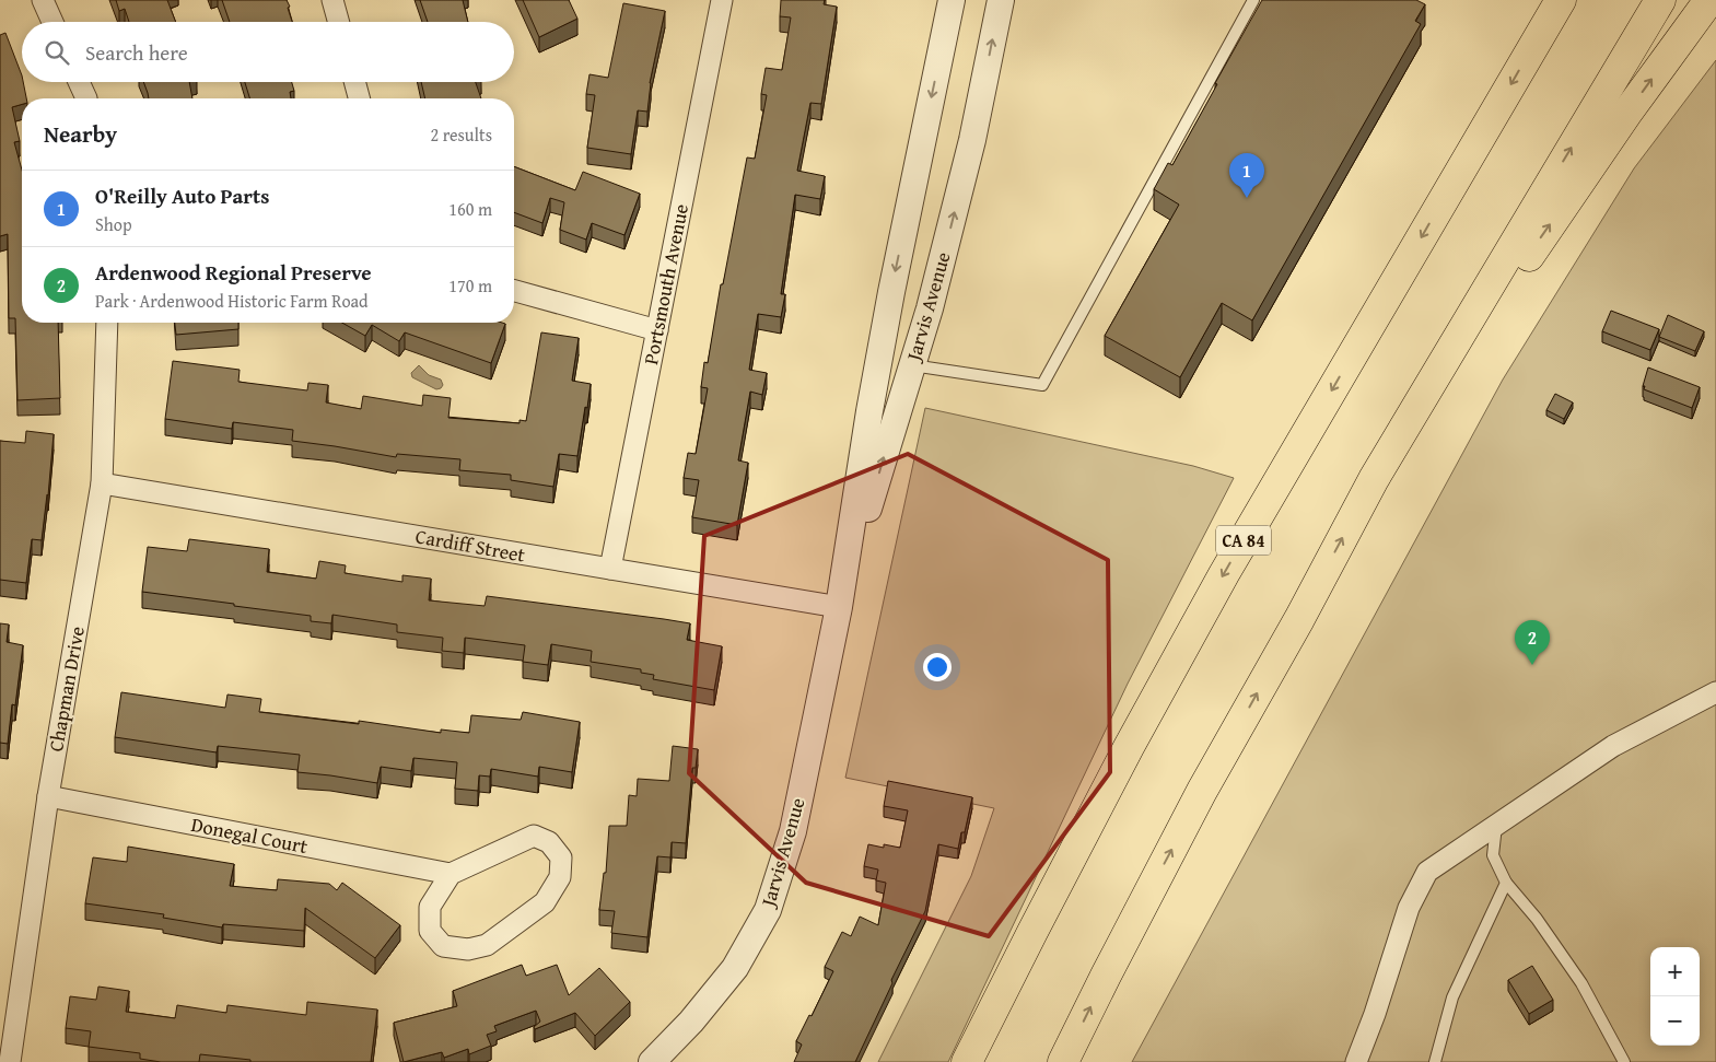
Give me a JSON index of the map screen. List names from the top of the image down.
{
  "streets": {
    "highway": ["CA 84"],
    "street": [
      "Portsmouth Avenue",
      "Jarvis Avenue",
      "Cardiff Street",
      "Chapman Drive",
      "Donegal Court"
    ]
  },
  "crossings": [
    ["Portsmouth Avenue", "Cardiff Street"],
    ["Jarvis Avenue", "Cardiff Street"],
    ["Cardiff Street", "Chapman Drive"],
    ["Chapman Drive", "Donegal Court"]
  ],
  "page": {
    "search": "Search here",
    "heading": ["Nearby", "2 results"],
    "pins": ["1", "2"],
    "list": [
      {
        "mark": "1",
        "name": "O'Reilly Auto Parts",
        "note": "Shop",
        "value": "160 m"
      },
      {
        "mark": "2",
        "name": "Ardenwood Regional Preserve",
        "note": "Park · Ardenwood Historic Farm Road",
        "value": "170 m"
      }
    ],
    "map_buttons": ["+", "−"]
  }
}
